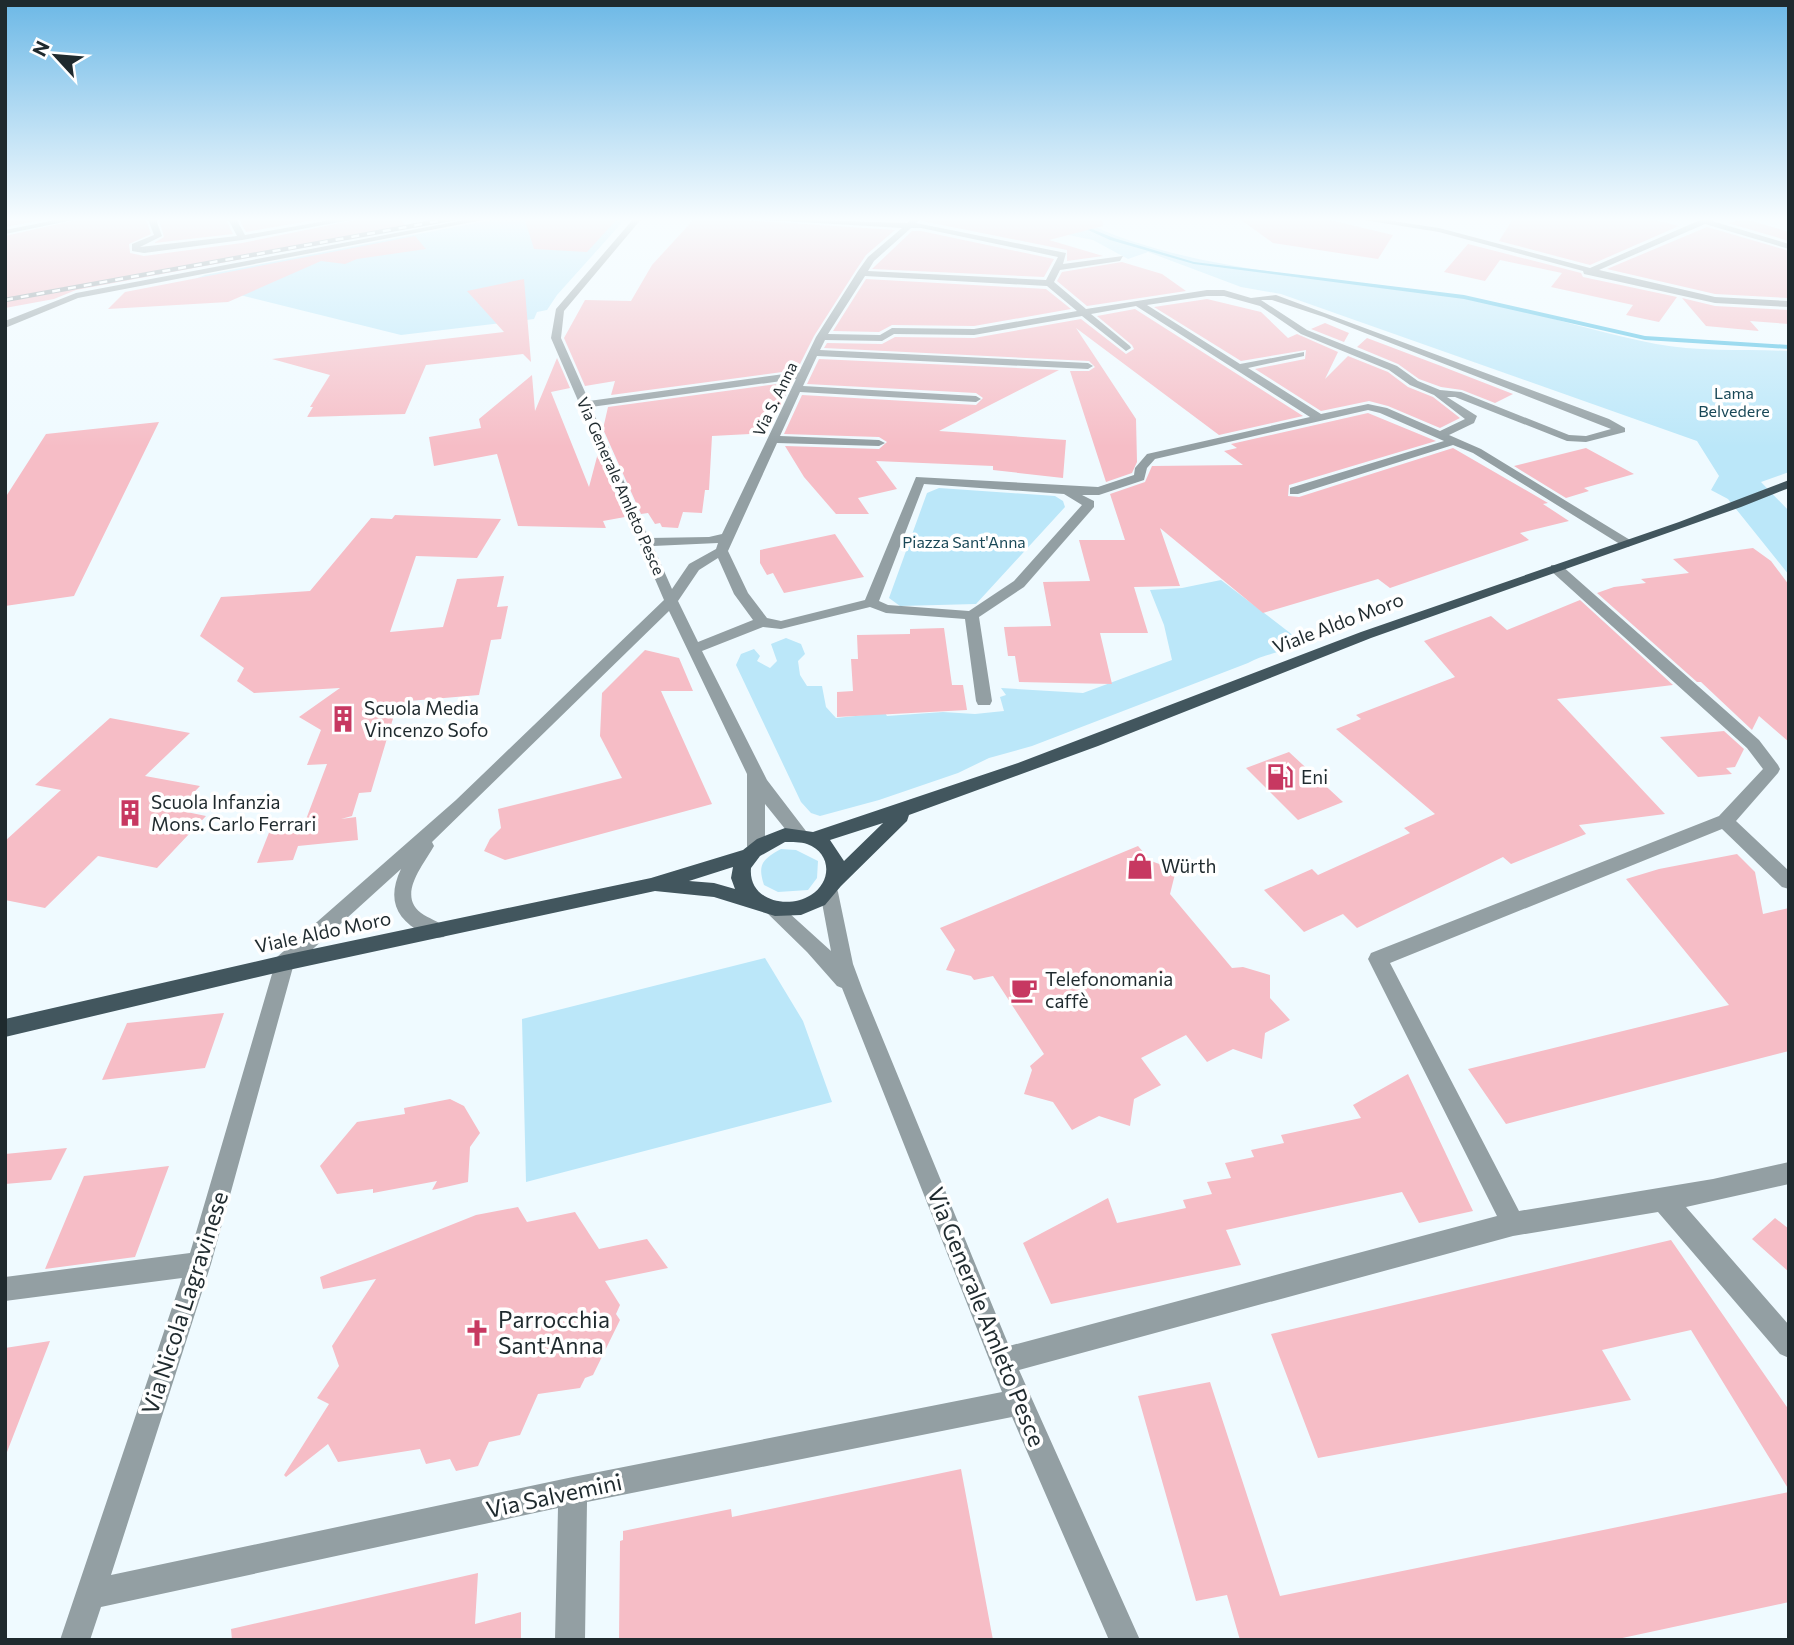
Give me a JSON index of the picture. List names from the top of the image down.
{
  "streets": {
    "main road": ["Viale Aldo Moro"],
    "street": [
      "Via S. Anna",
      "Via Generale Amleto Pesce",
      "Via Nicola Lagravinese",
      "Via Salvemini"
    ]
  },
  "crossings": [
    ["Via Generale Amleto Pesce", "Viale Aldo Moro"],
    ["Via Generale Amleto Pesce", "Via Salvemini"],
    ["Viale Aldo Moro", "Via Nicola Lagravinese"],
    ["Via Nicola Lagravinese", "Via Salvemini"]
  ],
  "parks": ["Lama Belvedere", "Piazza Sant'Anna"],
  "places": {
    "building": ["Scuola Media Vincenzo Sofo", "Scuola Infanzia Mons. Carlo Ferrari"],
    "fuel station": ["Eni"],
    "shop": ["Würth"],
    "cafe": ["Telefonomania caffè"],
    "church": ["Parrocchia Sant'Anna"]
  },
  "north": "top left"
}
